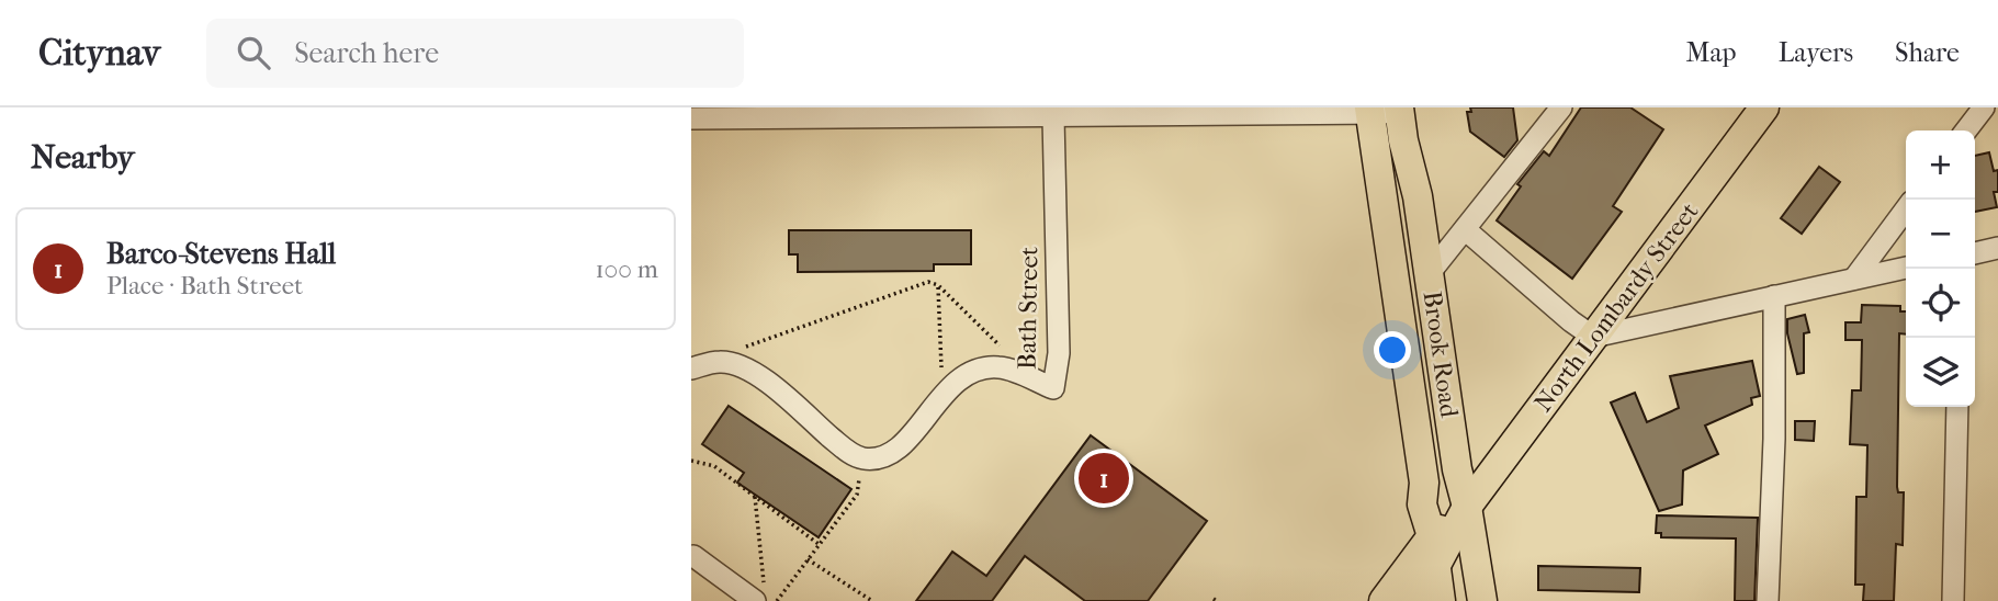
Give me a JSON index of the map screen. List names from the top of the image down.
{
  "streets": {
    "main road": ["North Lombardy Street", "Brook Road"],
    "street": ["Bath Street"]
  },
  "crossings": [
    ["North Lombardy Street", "Brook Road"]
  ],
  "page": {
    "header": "Citynav",
    "search": "Search here",
    "nav": ["Map", "Layers", "Share"],
    "heading": "Nearby",
    "map_buttons": ["+", "−"],
    "list": [
      {
        "mark": "1",
        "name": "Barco-Stevens Hall",
        "note": "Place · Bath Street",
        "value": "100 m"
      }
    ],
    "pins": "1"
  }
}
